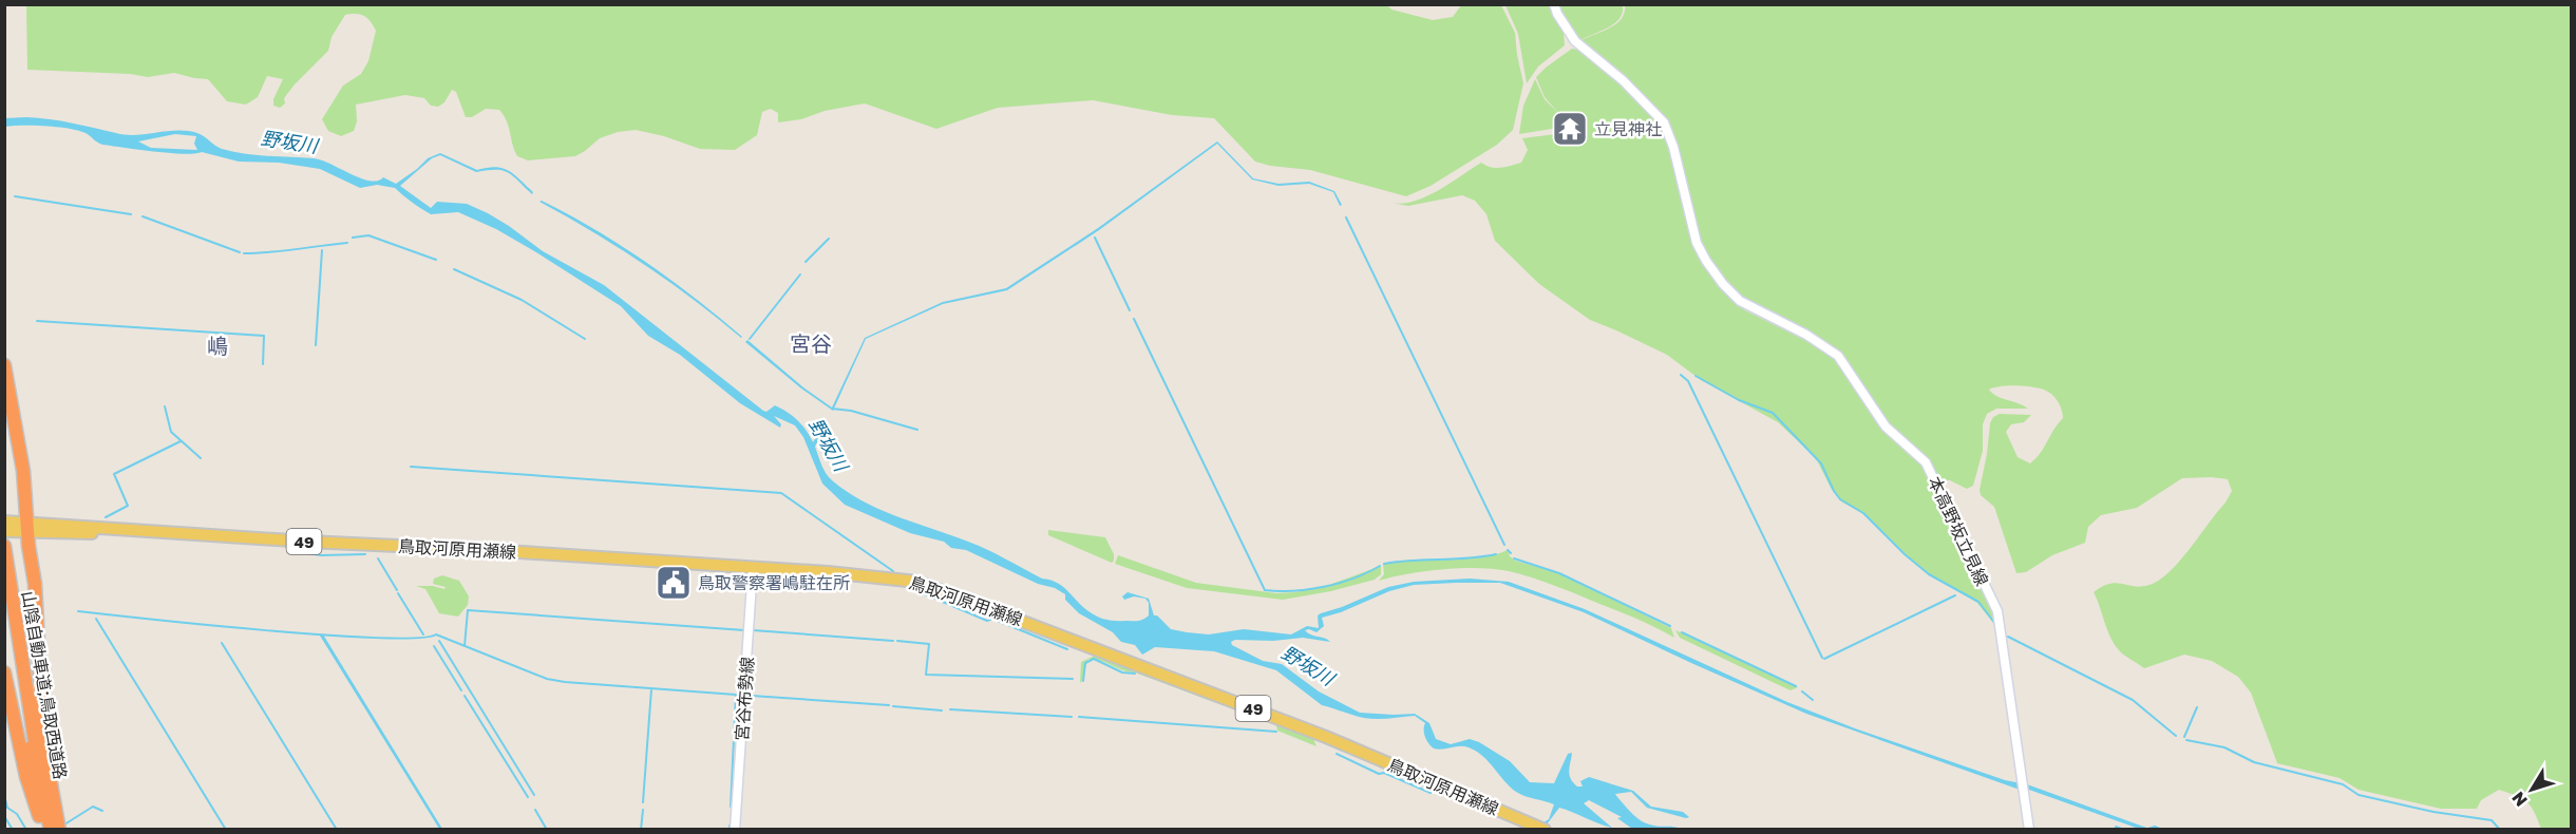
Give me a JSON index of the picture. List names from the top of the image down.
{
  "streets": {
    "highway": ["山陰自動車道;鳥取西道路"],
    "main road": ["49", "鳥取河原用瀬線"],
    "street": ["本高野坂立見線", "宮谷布勢線"]
  },
  "crossings": [
    ["鳥取河原用瀬線", "宮谷布勢線"]
  ],
  "districts": ["宮谷", "嶋"],
  "water": ["野坂川"],
  "places": {
    "temple": ["立見神社"],
    "public building": ["鳥取警察署嶋駐在所"]
  },
  "north": "bottom left"
}
